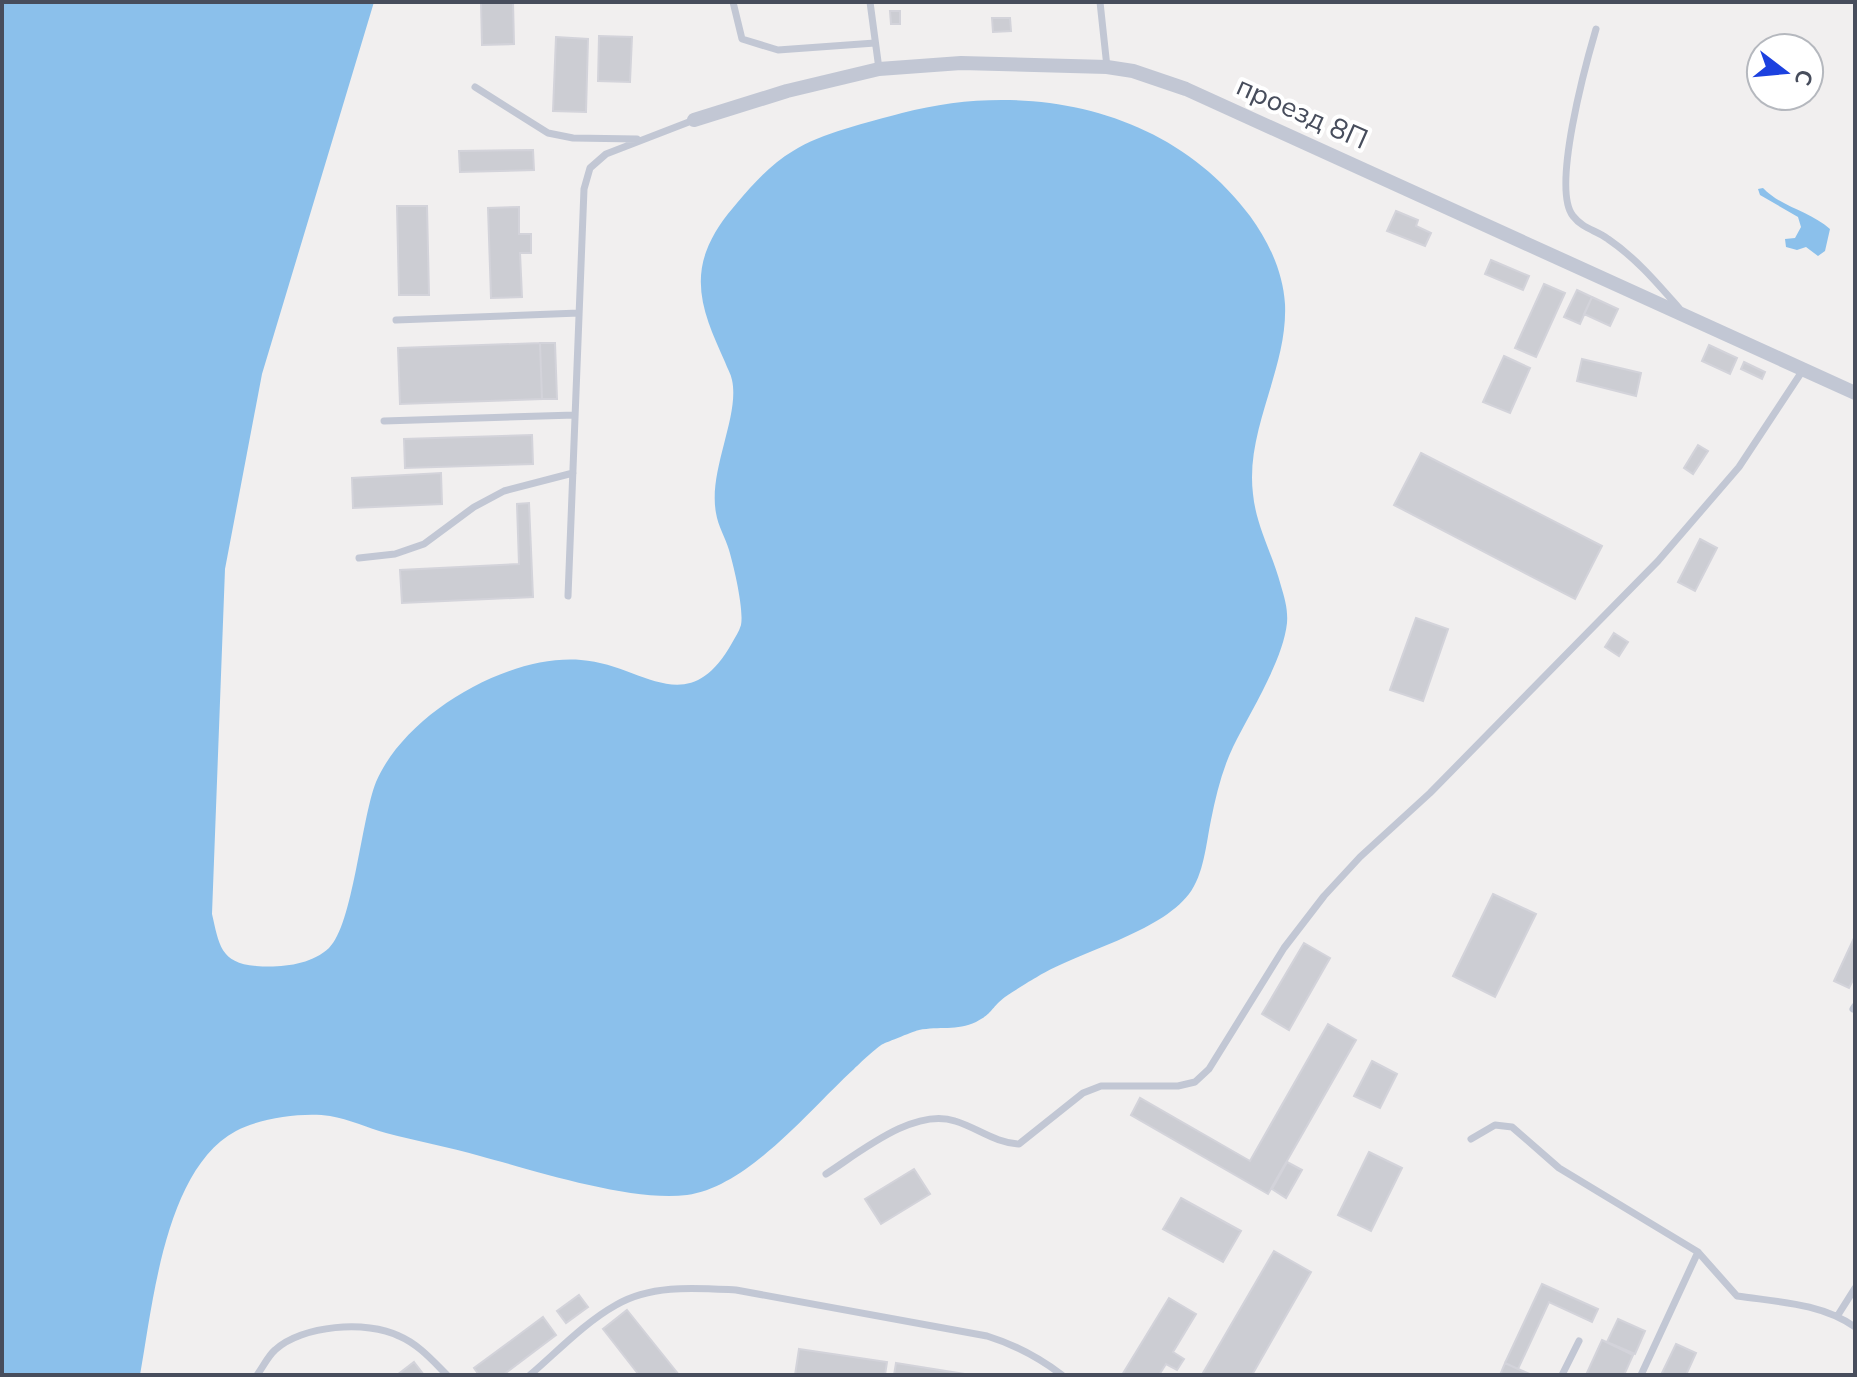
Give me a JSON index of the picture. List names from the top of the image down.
{
  "streets": {
    "street": ["проезд 8П"]
  },
  "north": "right"
}
